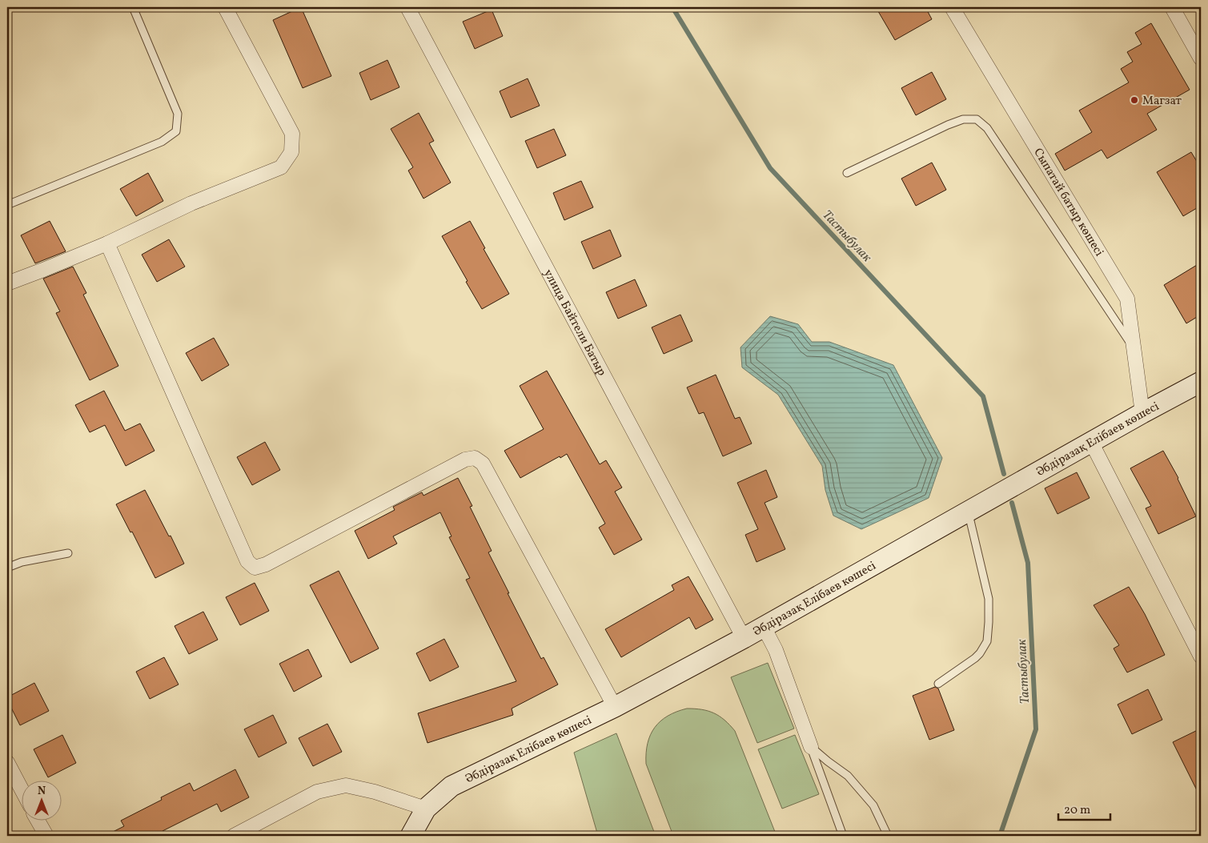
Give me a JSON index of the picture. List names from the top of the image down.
{
  "streets": {
    "street": ["Сыпатай батыр көшесі", "улица Байтели Батыр", "Әбдіразақ Елібаев көшесі"]
  },
  "crossings": [
    ["Сыпатай батыр көшесі", "Әбдіразақ Елібаев көшесі"],
    ["улица Байтели Батыр", "Әбдіразақ Елібаев көшесі"]
  ],
  "water": ["Тастыбулак"],
  "places": ["Магзат"],
  "scale_bar": "20 m",
  "north": "top"
}
